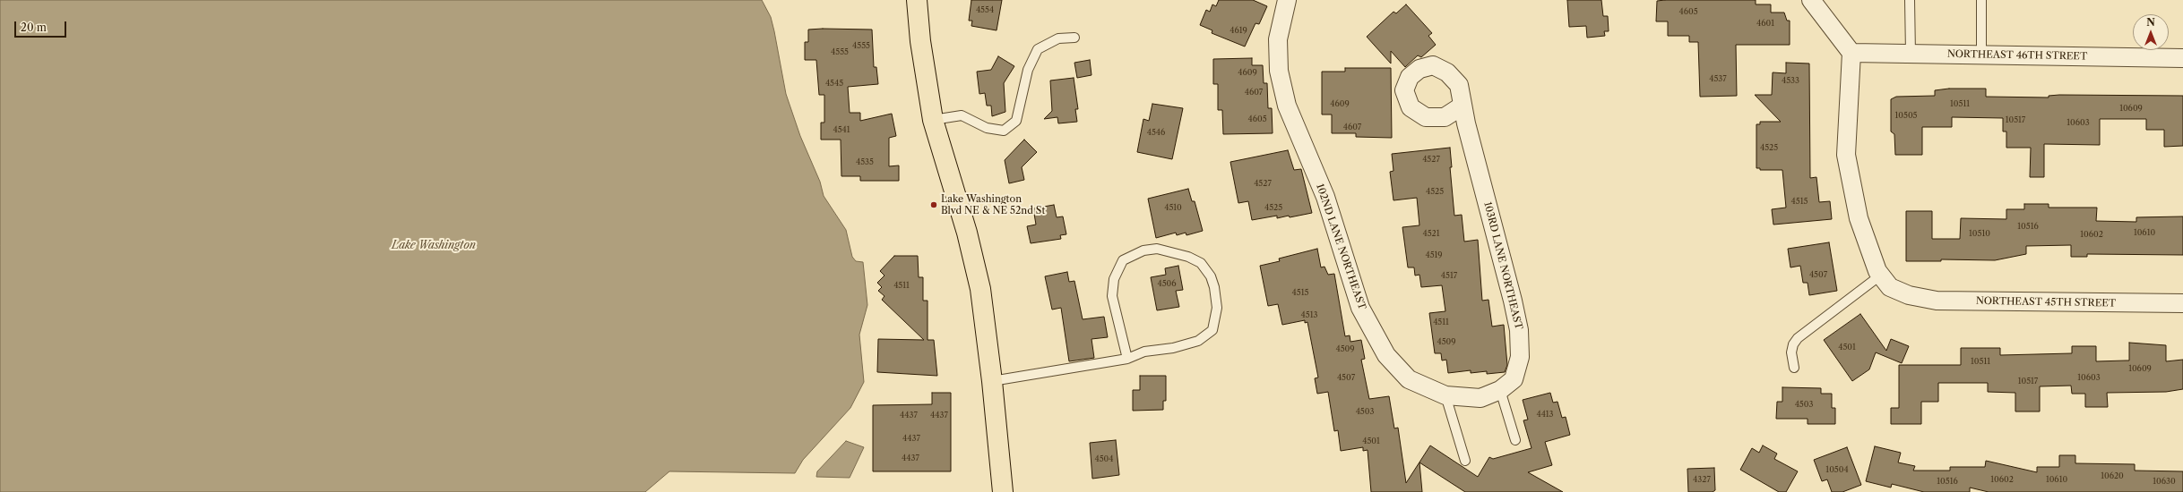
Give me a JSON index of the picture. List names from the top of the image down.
{
  "streets": {
    "street": [
      "NORTHEAST 46TH STREET",
      "102ND LANE NORTHEAST",
      "103RD LANE NORTHEAST",
      "NORTHEAST 45TH STREET"
    ]
  },
  "crossings": [
    ["102ND LANE NORTHEAST", "103RD LANE NORTHEAST"]
  ],
  "water": ["Lake Washington"],
  "places": ["Lake Washington Blvd NE & NE 52nd St"],
  "house_numbers": [
    "4554",
    "4605",
    "4601",
    "4619",
    "4555",
    "4555",
    "4609",
    "4537",
    "4533",
    "4545",
    "4607",
    "4609",
    "10511",
    "10609",
    "10505",
    "4605",
    "10517",
    "10603",
    "4607",
    "4541",
    "4546",
    "4525",
    "4527",
    "4535",
    "4527",
    "4525",
    "4515",
    "4510",
    "4525",
    "10516",
    "10610",
    "4521",
    "10510",
    "10602",
    "4519",
    "4507",
    "4517",
    "4506",
    "4511",
    "4515",
    "4513",
    "4511",
    "4509",
    "4501",
    "4509",
    "10511",
    "10609",
    "4507",
    "10603",
    "10517",
    "4503",
    "4503",
    "4413",
    "4437",
    "4437",
    "4437",
    "4501",
    "4437",
    "4504",
    "10504",
    "10620",
    "4327",
    "10602",
    "10610",
    "10516",
    "10630"
  ],
  "scale_bar": "20 m",
  "north": "top"
}
